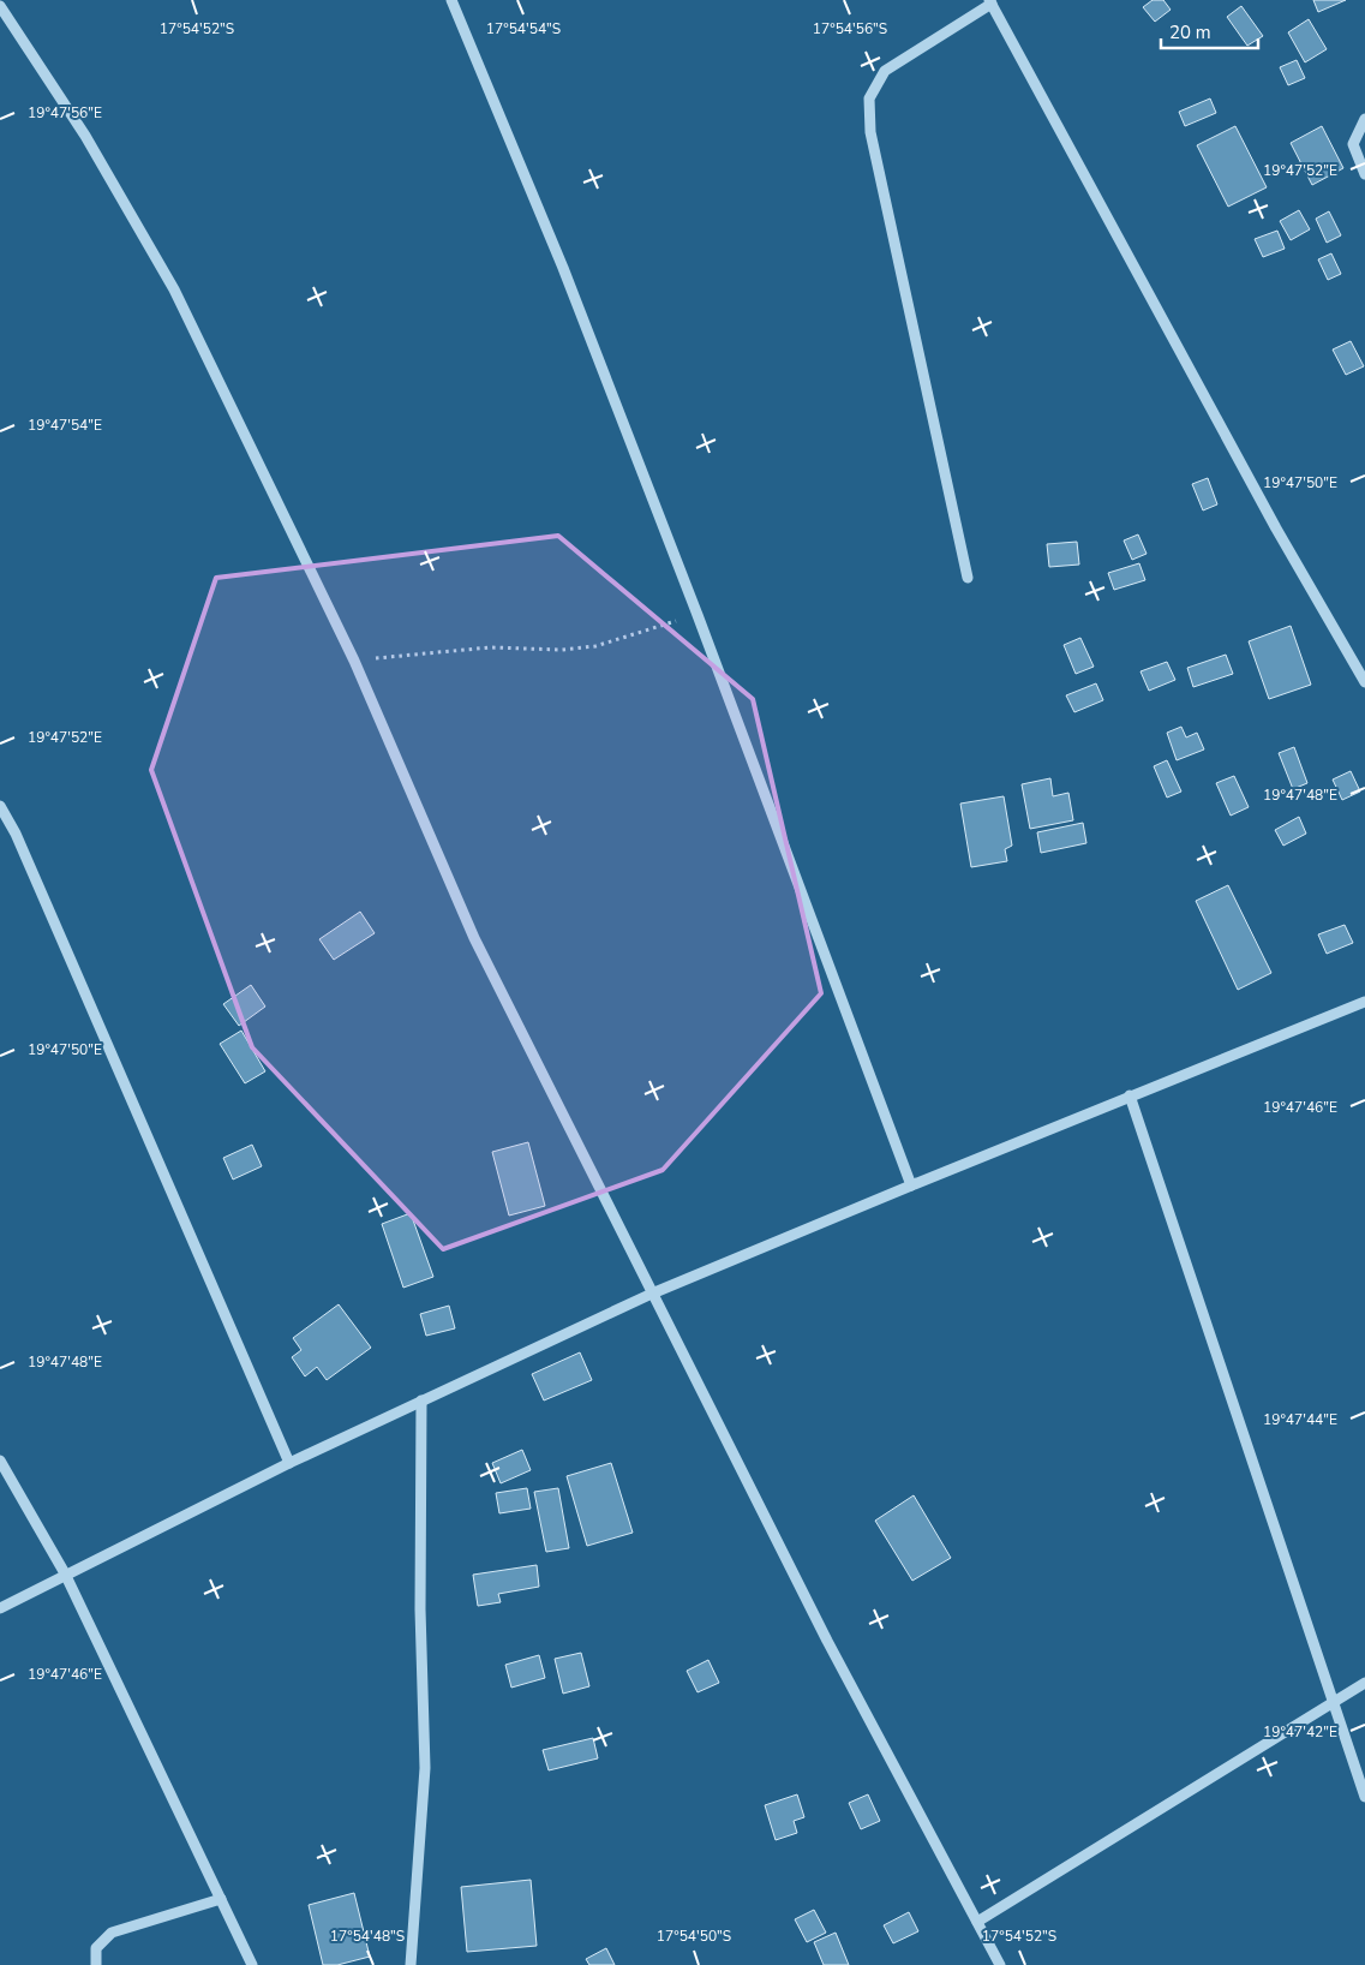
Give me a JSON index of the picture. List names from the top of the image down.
{
  "scale_bar": "20 m",
  "coordinates": [
    "17°54'52\"S",
    "17°54'54\"S",
    "17°54'56\"S",
    "19°47'56\"E",
    "19°47'52\"E",
    "19°47'54\"E",
    "19°47'50\"E",
    "19°47'48\"E",
    "19°47'46\"E",
    "19°47'44\"E",
    "19°47'42\"E",
    "17°54'48\"S",
    "17°54'50\"S"
  ]
}
